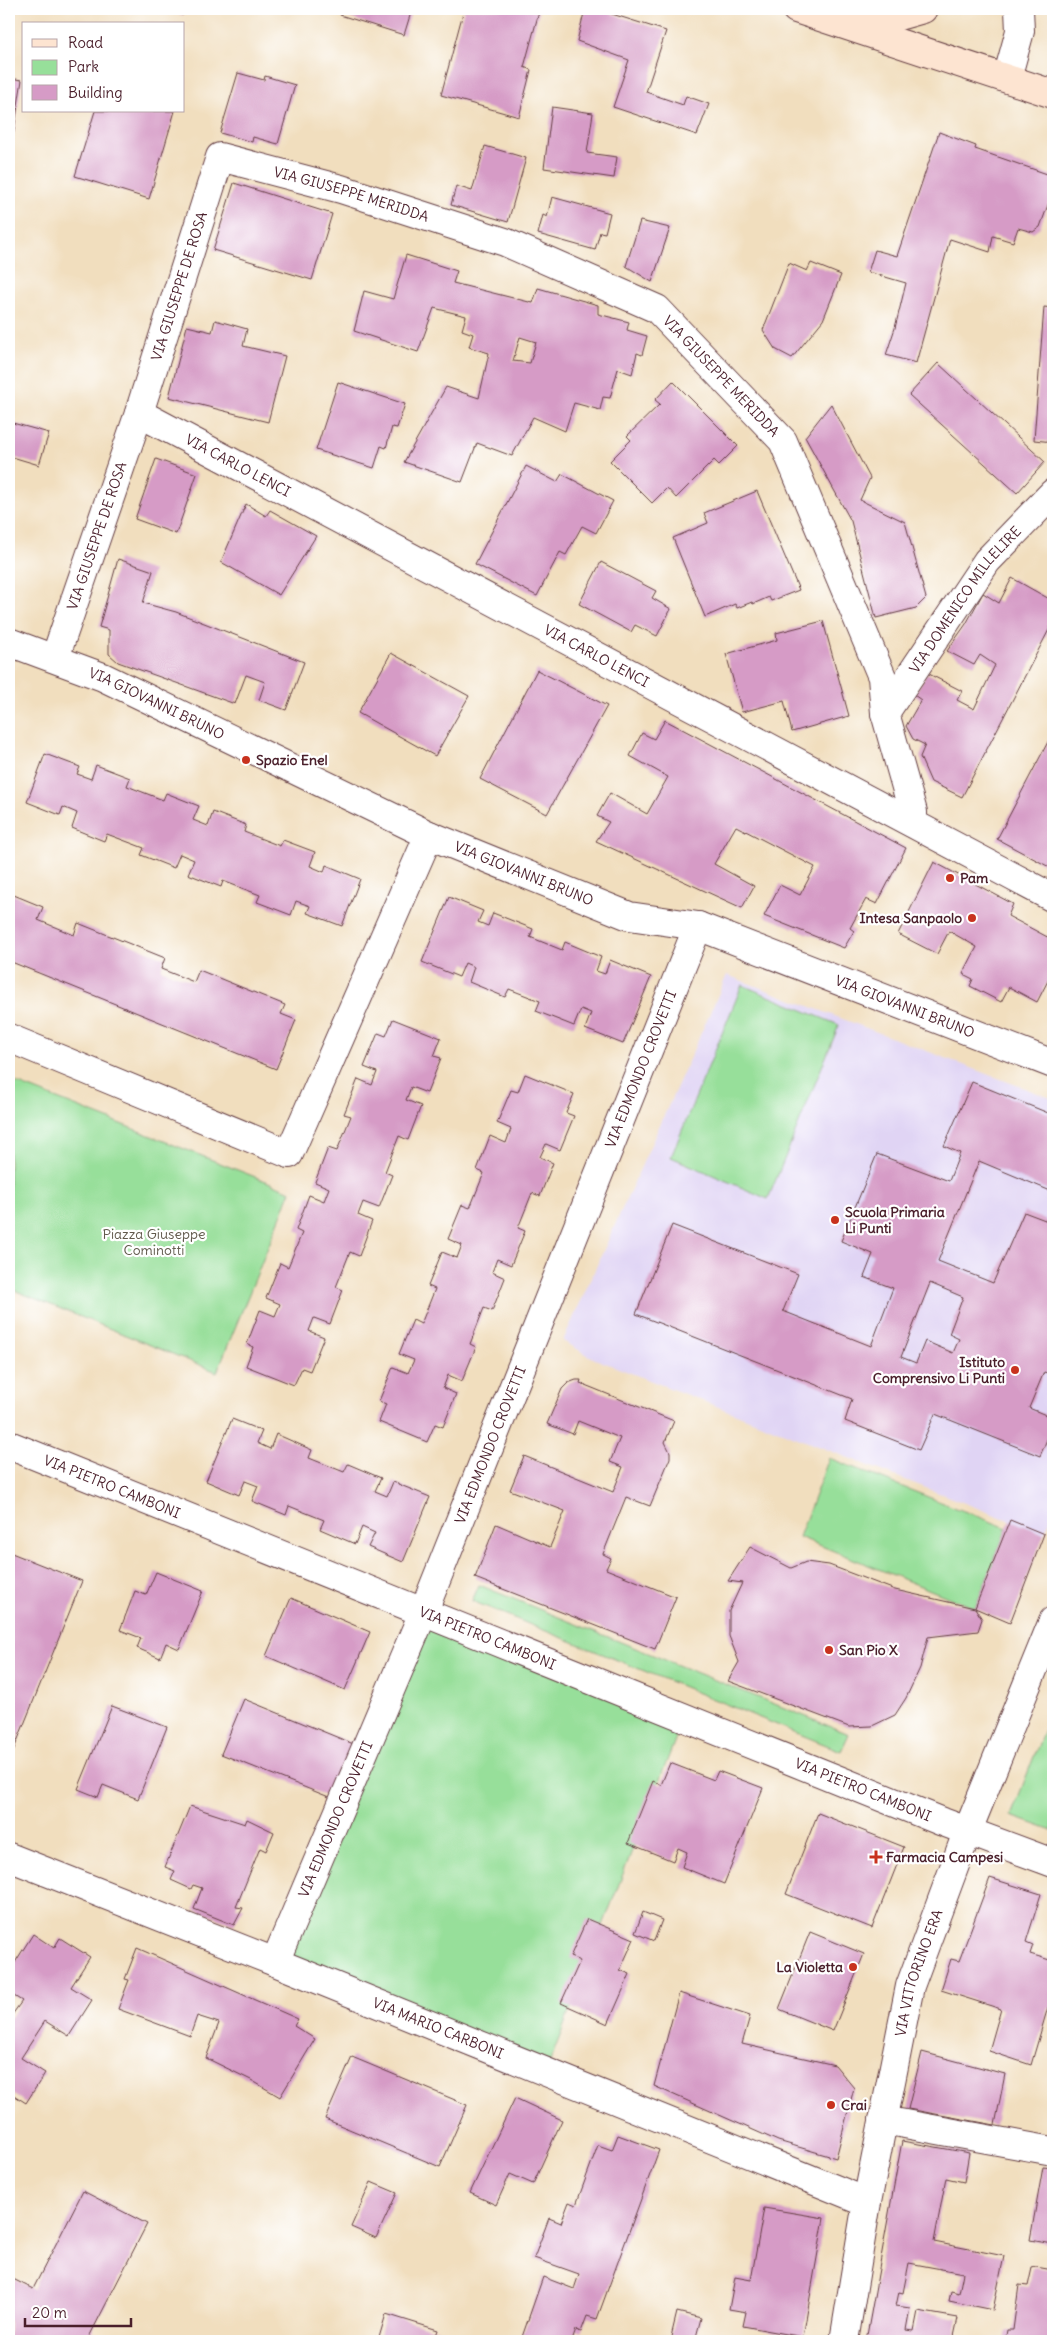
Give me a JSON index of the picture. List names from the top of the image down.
{
  "streets": {
    "street": [
      "VIA GIUSEPPE MERIDDA",
      "VIA GIUSEPPE DE ROSA",
      "VIA CARLO LENCI",
      "VIA DOMENICO MILLELIRE",
      "VIA GIOVANNI BRUNO",
      "VIA EDMONDO CROVETTI",
      "VIA PIETRO CAMBONI",
      "VIA VITTORINO ERA",
      "VIA MARIO CARBONI"
    ]
  },
  "crossings": [
    ["VIA GIUSEPPE MERIDDA", "VIA GIUSEPPE DE ROSA"],
    ["VIA GIUSEPPE MERIDDA", "VIA CARLO LENCI"],
    ["VIA GIUSEPPE MERIDDA", "VIA DOMENICO MILLELIRE"],
    ["VIA GIUSEPPE DE ROSA", "VIA CARLO LENCI"],
    ["VIA GIUSEPPE DE ROSA", "VIA GIOVANNI BRUNO"],
    ["VIA GIOVANNI BRUNO", "VIA EDMONDO CROVETTI"],
    ["VIA EDMONDO CROVETTI", "VIA PIETRO CAMBONI"],
    ["VIA EDMONDO CROVETTI", "VIA MARIO CARBONI"],
    ["VIA PIETRO CAMBONI", "VIA VITTORINO ERA"],
    ["VIA VITTORINO ERA", "VIA MARIO CARBONI"]
  ],
  "parks": ["Piazza Giuseppe Cominotti"],
  "places": {
    "other": [
      "Spazio Enel",
      "Pam",
      "Intesa Sanpaolo",
      "Scuola Primaria Li Punti",
      "Istituto Comprensivo Li Punti",
      "San Pio X",
      "La Violetta",
      "Crai"
    ],
    "health": ["Farmacia Campesi"]
  },
  "legend": ["Road", "Park", "Building"],
  "scale_bar": "20 m"
}
